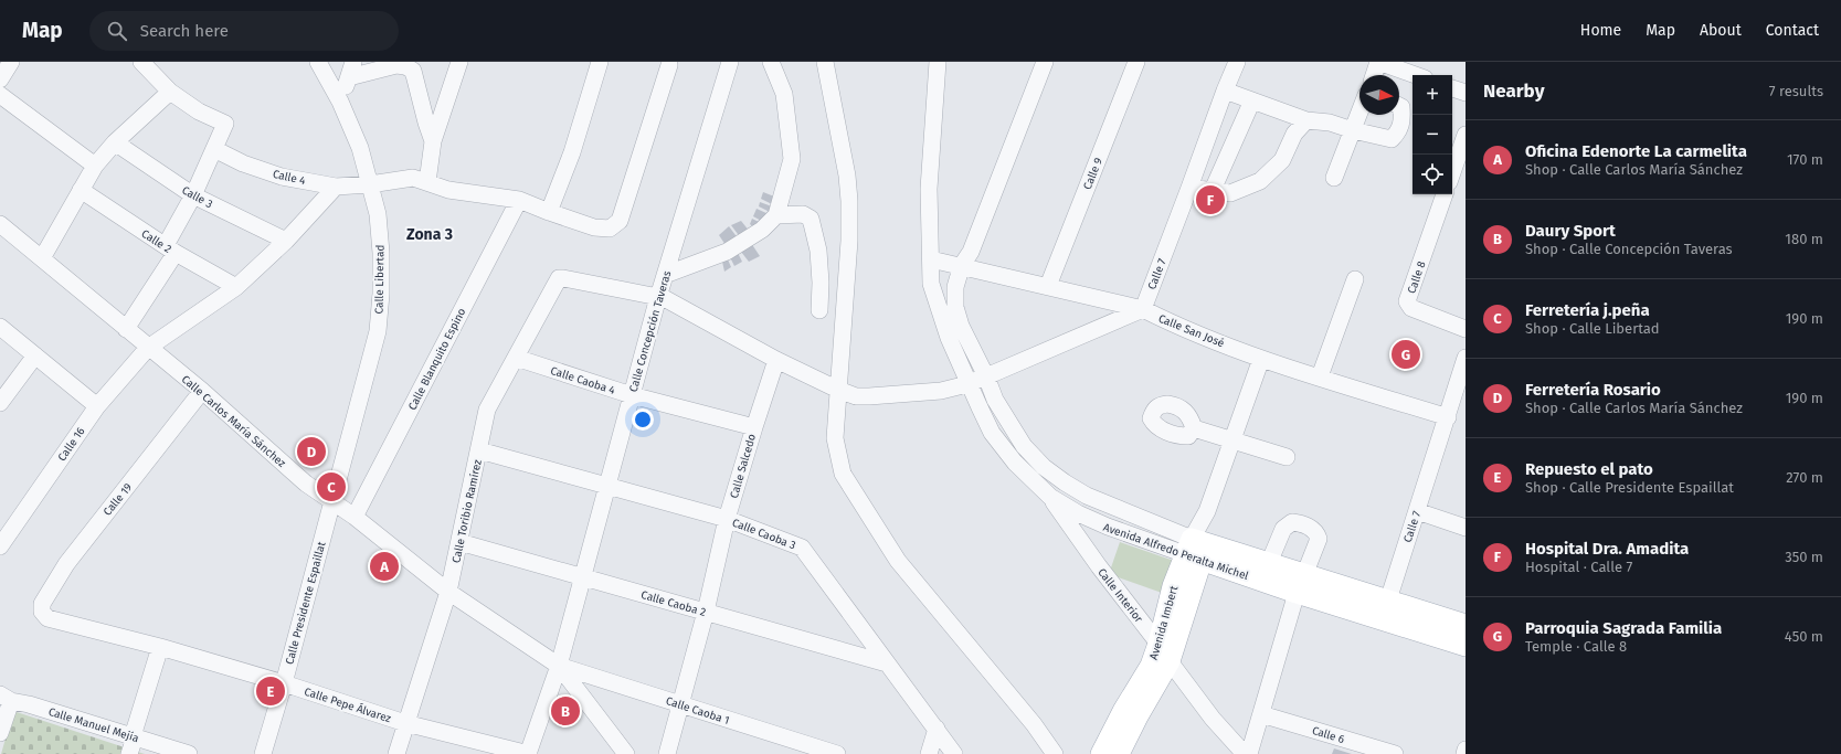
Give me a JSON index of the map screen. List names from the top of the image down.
{
  "streets": {
    "main road": ["Avenida Alfredo Peralta Michel", "Avenida Imbert"],
    "street": [
      "Calle 9",
      "Calle 4",
      "Calle 3",
      "Calle 2",
      "Calle 7",
      "Calle 8",
      "Calle Libertad",
      "Calle San José",
      "Calle Concepción Taveras",
      "Calle Blanquito Espino",
      "Calle Caoba 4",
      "Calle Carlos María Sánchez",
      "Calle 16",
      "Calle Salcedo",
      "Calle 19",
      "Calle Toribio Ramírez",
      "Calle Caoba 3",
      "Calle Interior",
      "Calle Presidente Espaillat",
      "Calle Caoba 2",
      "Calle Pepe Álvarez",
      "Calle Caoba 1",
      "Calle Manuel Mejía",
      "Calle 6"
    ]
  },
  "crossings": [
    ["Calle 9", "Calle San José"],
    ["Calle 4", "Calle Libertad"],
    ["Calle 4", "Calle Blanquito Espino"],
    ["Calle 4", "Calle 16"],
    ["Calle 3", "Calle 16"],
    ["Calle 2", "Calle 16"],
    ["Calle 7", "Calle San José"],
    ["Calle 7", "Avenida Alfredo Peralta Michel"],
    ["Calle Libertad", "Calle Carlos María Sánchez"],
    ["Calle Libertad", "Calle Presidente Espaillat"],
    ["Calle San José", "Avenida Alfredo Peralta Michel"],
    ["Calle San José", "Avenida Imbert"],
    ["Calle Concepción Taveras", "Calle Caoba 4"],
    ["Calle Concepción Taveras", "Calle Carlos María Sánchez"],
    ["Calle Concepción Taveras", "Calle Toribio Ramírez"],
    ["Calle Concepción Taveras", "Calle Caoba 3"],
    ["Calle Concepción Taveras", "Calle Caoba 2"],
    ["Calle Concepción Taveras", "Calle Pepe Álvarez"],
    ["Calle Concepción Taveras", "Calle Caoba 1"],
    ["Calle Blanquito Espino", "Calle Carlos María Sánchez"],
    ["Calle Caoba 4", "Calle Salcedo"],
    ["Calle Caoba 4", "Calle Toribio Ramírez"],
    ["Calle Carlos María Sánchez", "Calle 16"],
    ["Calle Carlos María Sánchez", "Calle 19"],
    ["Calle Carlos María Sánchez", "Calle Toribio Ramírez"],
    ["Calle Carlos María Sánchez", "Calle Presidente Espaillat"],
    ["Calle Carlos María Sánchez", "Calle Caoba 1"],
    ["Calle Salcedo", "Calle Caoba 3"],
    ["Calle Salcedo", "Calle Caoba 2"],
    ["Calle Salcedo", "Calle Caoba 1"],
    ["Calle 19", "Calle Pepe Álvarez"],
    ["Calle Toribio Ramírez", "Calle Caoba 3"],
    ["Calle Toribio Ramírez", "Calle Caoba 2"],
    ["Calle Toribio Ramírez", "Calle Pepe Álvarez"],
    ["Calle Caoba 3", "Calle Caoba 2"],
    ["Avenida Alfredo Peralta Michel", "Calle Interior"],
    ["Avenida Alfredo Peralta Michel", "Avenida Imbert"],
    ["Calle Interior", "Avenida Imbert"],
    ["Calle Presidente Espaillat", "Calle Pepe Álvarez"]
  ],
  "districts": ["Zona 3"],
  "north": "right",
  "page": {
    "header": "Map",
    "search": "Search here",
    "nav": [
      "Home",
      "Map",
      "About",
      "Contact"
    ],
    "heading": ["Nearby", "7 results"],
    "map_buttons": ["+", "−"],
    "list": [
      {
        "mark": "A",
        "name": "Oficina Edenorte La carmelita",
        "note": "Shop · Calle Carlos María Sánchez",
        "value": "170 m"
      },
      {
        "mark": "B",
        "name": "Daury Sport",
        "note": "Shop · Calle Concepción Taveras",
        "value": "180 m"
      },
      {
        "mark": "C",
        "name": "Ferretería j.peña",
        "note": "Shop · Calle Libertad",
        "value": "190 m"
      },
      {
        "mark": "D",
        "name": "Ferretería Rosario",
        "note": "Shop · Calle Carlos María Sánchez",
        "value": "190 m"
      },
      {
        "mark": "E",
        "name": "Repuesto el pato",
        "note": "Shop · Calle Presidente Espaillat",
        "value": "270 m"
      },
      {
        "mark": "F",
        "name": "Hospital Dra. Amadita",
        "note": "Hospital · Calle 7",
        "value": "350 m"
      },
      {
        "mark": "G",
        "name": "Parroquia Sagrada Familia",
        "note": "Temple · Calle 8",
        "value": "450 m"
      }
    ],
    "pins": [
      "F",
      "G",
      "D",
      "C",
      "A",
      "E",
      "B"
    ]
  }
}
